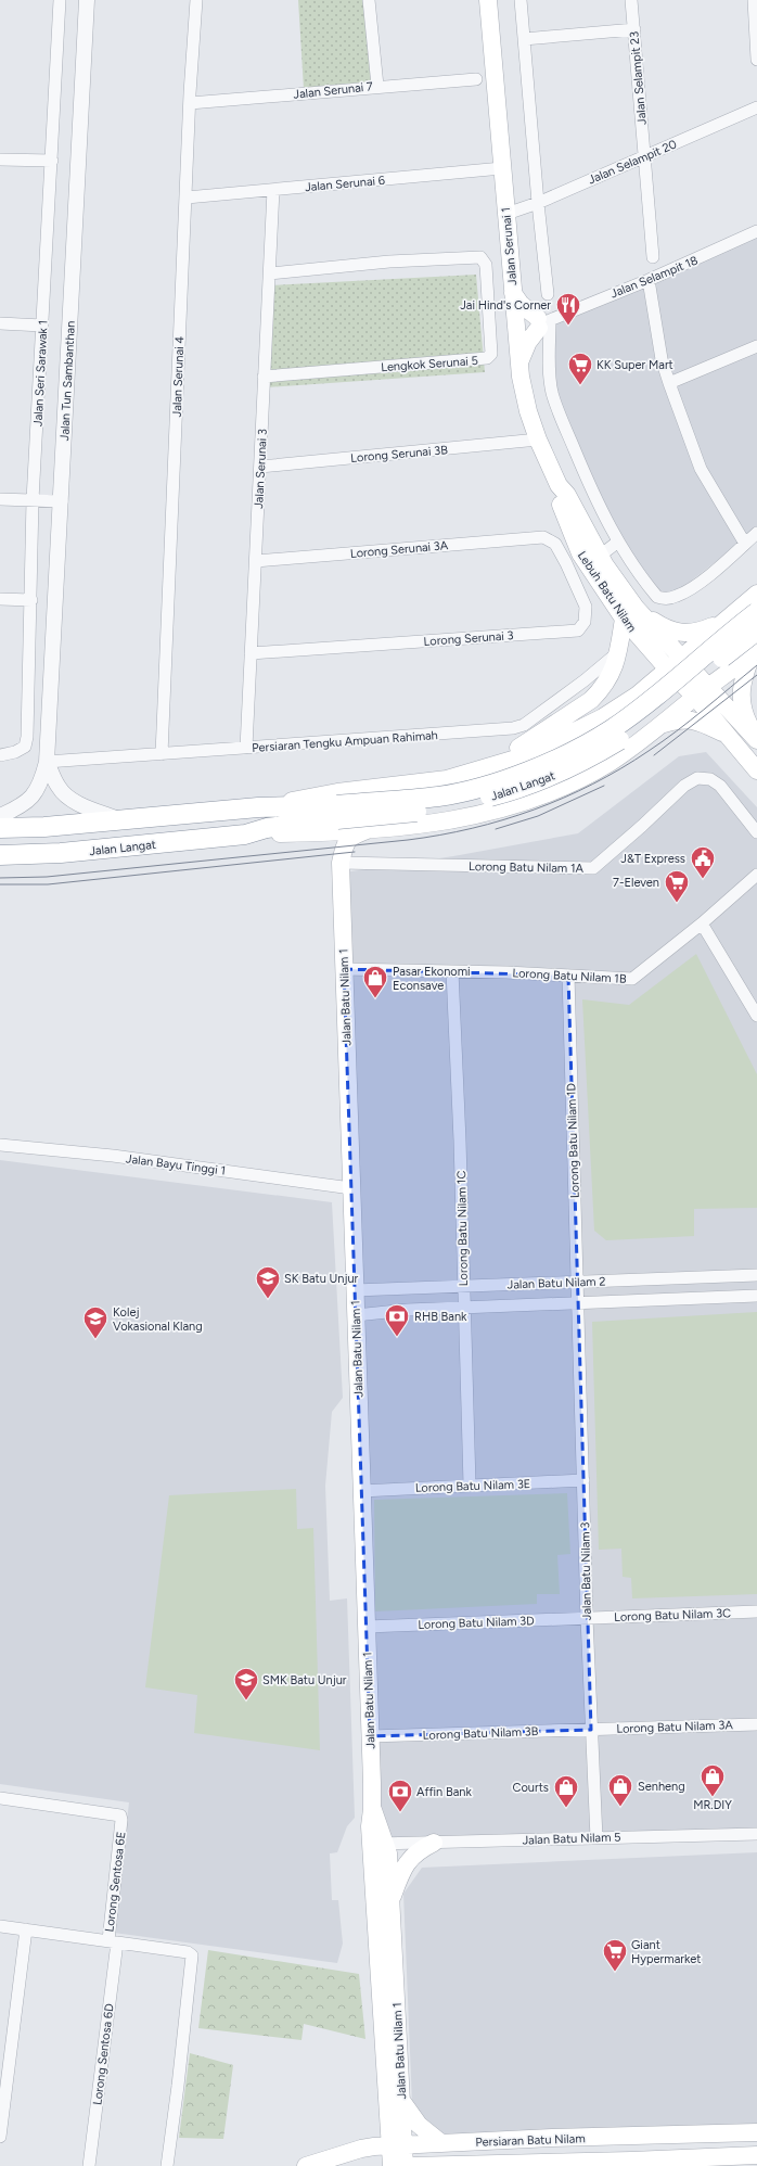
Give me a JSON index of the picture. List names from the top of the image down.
{
  "streets": {
    "highway": ["Jalan Langat"],
    "main road": [
      "Jalan Serunai 1",
      "Lebuh Batu Nilam",
      "Jalan Batu Nilam 1",
      "Persiaran Batu Nilam"
    ],
    "street": [
      "Jalan Selampit 23",
      "Jalan Serunai 7",
      "Jalan Selampit 20",
      "Jalan Serunai 6",
      "Jalan Selampit 18",
      "Lengkok Serunai 5",
      "Jalan Seri Sarawak 1",
      "Jalan Serunai 4",
      "Jalan Tun Sambanthan",
      "Lorong Serunai 3B",
      "Jalan Serunai 3",
      "Lorong Serunai 3A",
      "Lorong Serunai 3",
      "Persiaran Tengku Ampuan Rahimah",
      "Lorong Batu Nilam 1A",
      "Lorong Batu Nilam 1B",
      "Lorong Batu Nilam 1D",
      "Jalan Bayu Tinggi 1",
      "Lorong Batu Nilam 1C",
      "Jalan Batu Nilam 2",
      "Lorong Batu Nilam 3E",
      "Jalan Batu Nilam 3",
      "Lorong Batu Nilam 3C",
      "Lorong Batu Nilam 3D",
      "Lorong Batu Nilam 3A",
      "Lorong Batu Nilam 3B",
      "Jalan Batu Nilam 5",
      "Lorong Sentosa 6E",
      "Lorong Sentosa 6D"
    ]
  },
  "crossings": [
    ["Jalan Selampit 23", "Jalan Selampit 20"],
    ["Jalan Serunai 7", "Jalan Serunai 4"],
    ["Jalan Selampit 20", "Jalan Serunai 1"],
    ["Jalan Serunai 6", "Jalan Serunai 1"],
    ["Jalan Serunai 6", "Jalan Serunai 4"],
    ["Jalan Serunai 6", "Jalan Serunai 3"],
    ["Jalan Serunai 1", "Jalan Selampit 18"],
    ["Jalan Serunai 1", "Lorong Serunai 3B"],
    ["Jalan Serunai 1", "Lebuh Batu Nilam"],
    ["Lengkok Serunai 5", "Jalan Serunai 3"],
    ["Jalan Serunai 4", "Persiaran Tengku Ampuan Rahimah"],
    ["Jalan Tun Sambanthan", "Persiaran Tengku Ampuan Rahimah"],
    ["Jalan Tun Sambanthan", "Jalan Langat"],
    ["Lorong Serunai 3B", "Jalan Serunai 3"],
    ["Jalan Serunai 3", "Lorong Serunai 3A"],
    ["Jalan Serunai 3", "Lorong Serunai 3"],
    ["Jalan Serunai 3", "Persiaran Tengku Ampuan Rahimah"],
    ["Lorong Serunai 3A", "Lorong Serunai 3"],
    ["Lebuh Batu Nilam", "Jalan Langat"],
    ["Lorong Batu Nilam 1A", "Jalan Batu Nilam 1"],
    ["Lorong Batu Nilam 1B", "Jalan Batu Nilam 1"],
    ["Lorong Batu Nilam 1B", "Lorong Batu Nilam 1D"],
    ["Lorong Batu Nilam 1B", "Lorong Batu Nilam 1C"],
    ["Jalan Batu Nilam 1", "Jalan Bayu Tinggi 1"],
    ["Jalan Batu Nilam 1", "Jalan Batu Nilam 2"],
    ["Jalan Batu Nilam 1", "Lorong Batu Nilam 3E"],
    ["Jalan Batu Nilam 1", "Lorong Batu Nilam 3D"],
    ["Jalan Batu Nilam 1", "Lorong Batu Nilam 3B"],
    ["Jalan Batu Nilam 1", "Jalan Batu Nilam 5"],
    ["Jalan Batu Nilam 1", "Persiaran Batu Nilam"],
    ["Lorong Batu Nilam 1D", "Jalan Batu Nilam 2"],
    ["Lorong Batu Nilam 1D", "Jalan Batu Nilam 3"],
    ["Lorong Batu Nilam 1C", "Jalan Batu Nilam 2"],
    ["Lorong Batu Nilam 1C", "Lorong Batu Nilam 3E"],
    ["Jalan Batu Nilam 2", "Jalan Batu Nilam 3"],
    ["Lorong Batu Nilam 3E", "Jalan Batu Nilam 3"],
    ["Jalan Batu Nilam 3", "Lorong Batu Nilam 3C"],
    ["Jalan Batu Nilam 3", "Lorong Batu Nilam 3D"],
    ["Jalan Batu Nilam 3", "Lorong Batu Nilam 3A"],
    ["Jalan Batu Nilam 3", "Lorong Batu Nilam 3B"],
    ["Jalan Batu Nilam 3", "Jalan Batu Nilam 5"],
    ["Lorong Batu Nilam 3C", "Lorong Batu Nilam 3D"],
    ["Lorong Batu Nilam 3A", "Lorong Batu Nilam 3B"],
    ["Lorong Sentosa 6E", "Lorong Sentosa 6D"]
  ],
  "places": {
    "restaurant": ["Jai Hind's Corner"],
    "supermarket": ["KK Super Mart", "7-Eleven", "Giant Hypermarket"],
    "public building": ["J&T Express"],
    "shop": [
      "Pasar Ekonomi Econsave",
      "MR.DIY",
      "Senheng",
      "Courts"
    ],
    "school or university": ["SK Batu Unjur", "Kolej Vokasional Klang", "SMK Batu Unjur"],
    "bank": ["RHB Bank", "Affin Bank"]
  }
}
